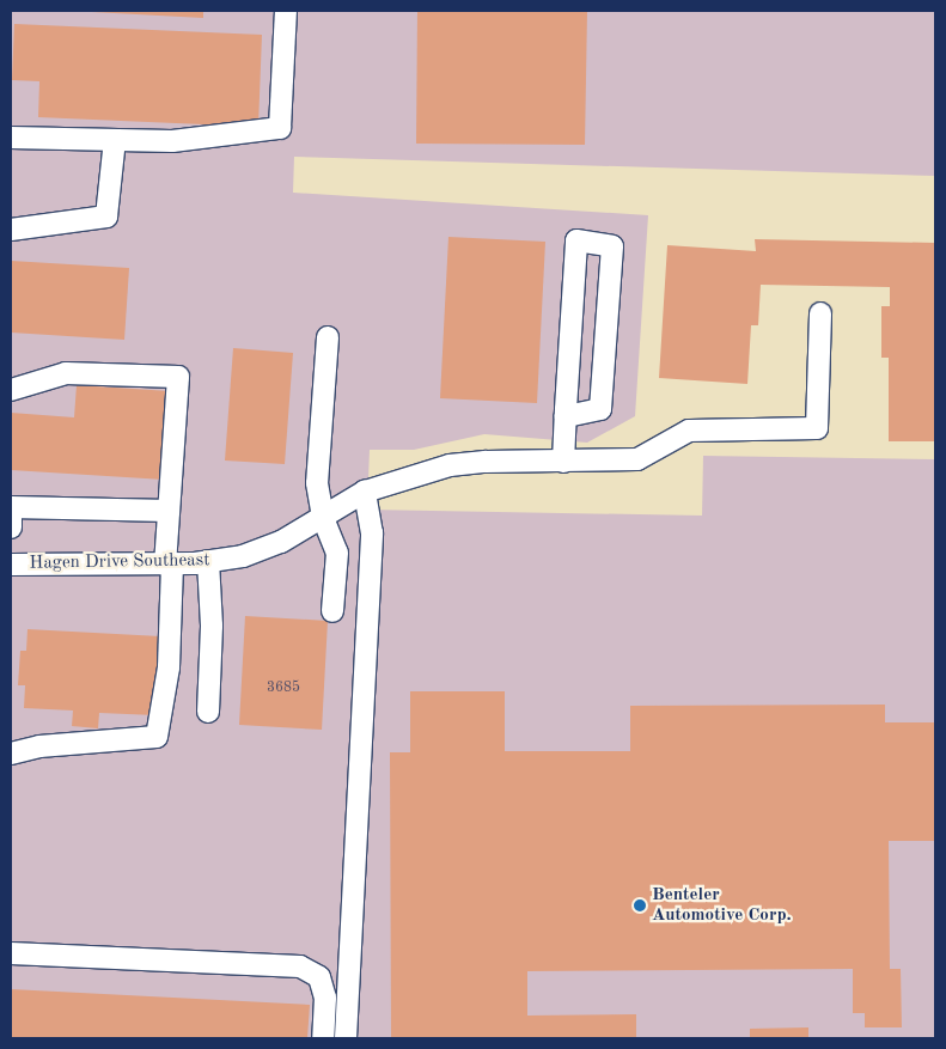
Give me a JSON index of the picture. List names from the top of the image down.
{
  "streets": {
    "street": ["Hagen Drive Southeast"]
  },
  "places": ["Benteler Automotive Corp."],
  "house_numbers": ["3685"]
}
